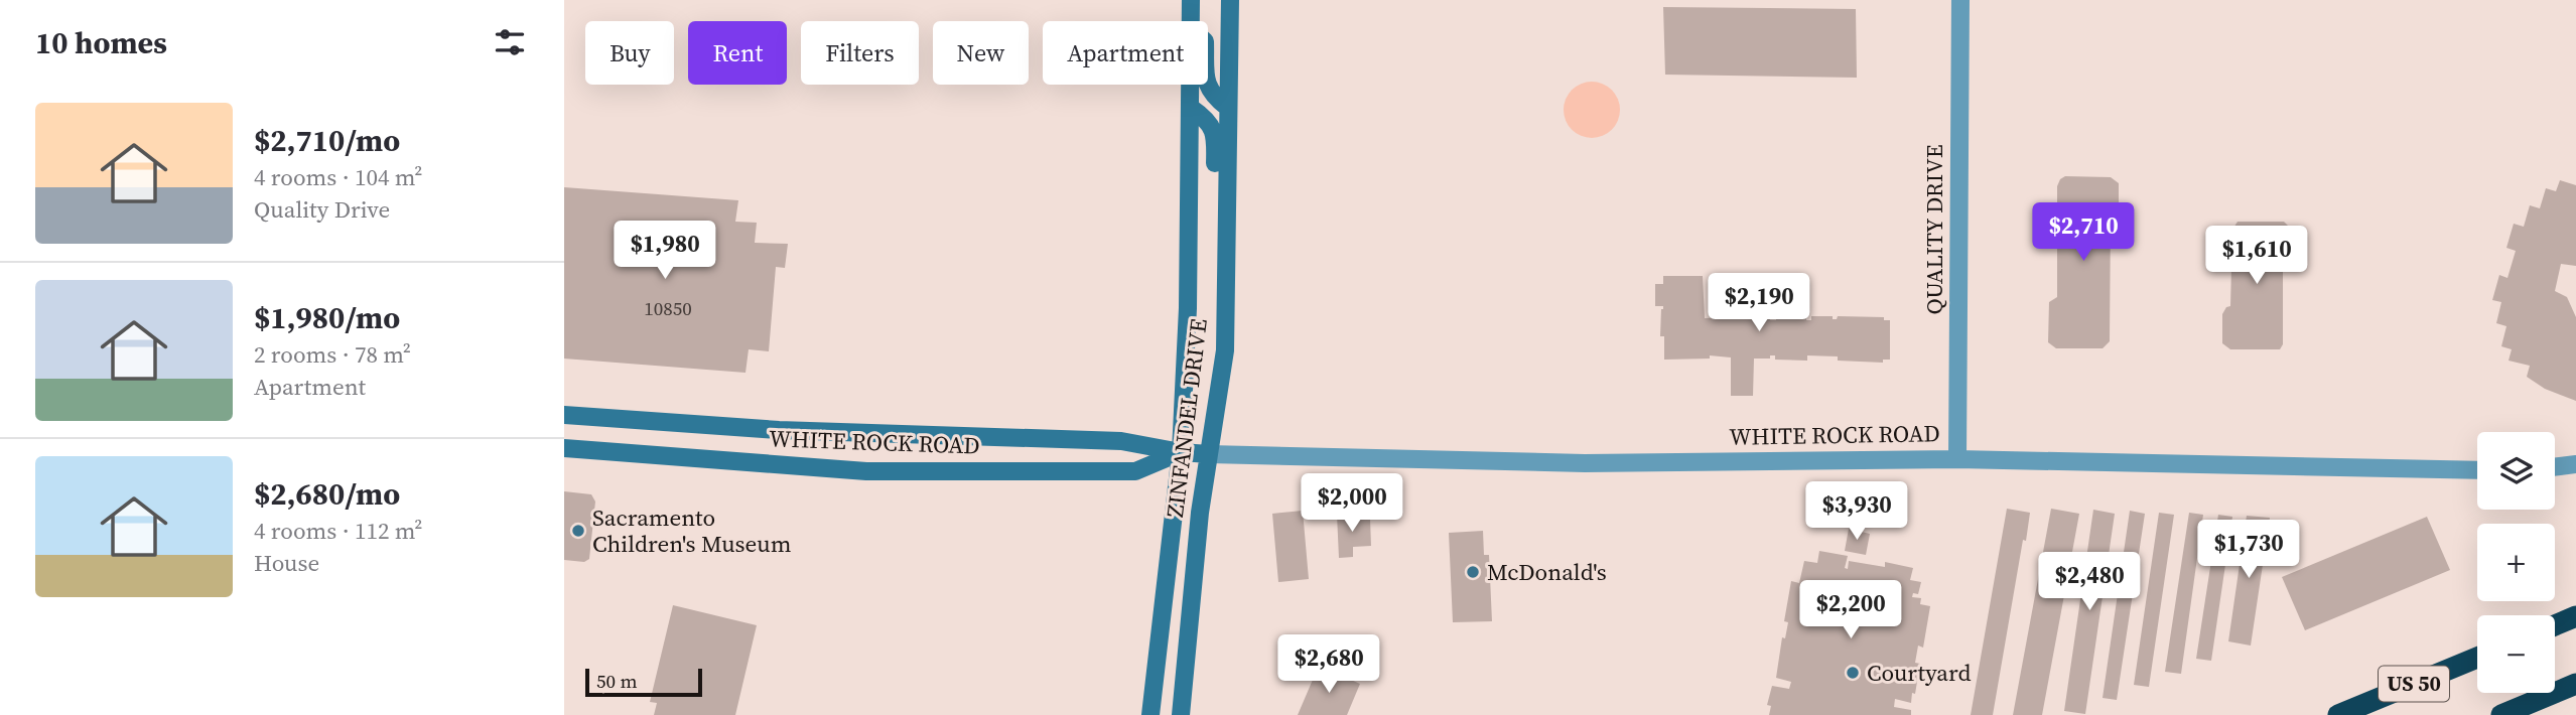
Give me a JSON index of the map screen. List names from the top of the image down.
{
  "streets": {
    "highway": ["US 50"],
    "main road": ["ZINFANDEL DRIVE", "WHITE ROCK ROAD"],
    "street": ["QUALITY DRIVE"]
  },
  "crossings": [
    ["QUALITY DRIVE", "WHITE ROCK ROAD"],
    ["ZINFANDEL DRIVE", "WHITE ROCK ROAD"]
  ],
  "places": ["Sacramento Children's Museum", "McDonald's", "Courtyard"],
  "house_numbers": ["10850"],
  "scale_bar": "50 m",
  "page": {
    "heading": "10 homes",
    "chip": [
      "Buy",
      "Rent",
      "Filters",
      "New",
      "Apartment"
    ],
    "list": [
      {
        "name": "$2,710/mo",
        "note": "4 rooms · 104 m² · Quality Drive"
      },
      {
        "name": "$1,980/mo",
        "note": "2 rooms · 78 m² · Apartment"
      },
      {
        "name": "$2,680/mo",
        "note": "4 rooms · 112 m² · House"
      }
    ],
    "price": [
      "$2,710",
      "$1,980",
      "$1,610",
      "$2,190",
      "$2,000",
      "$3,930",
      "$1,730",
      "$2,480",
      "$2,200",
      "$2,680"
    ],
    "map_buttons": ["+", "−"],
    "scale": "50 m"
  }
}
